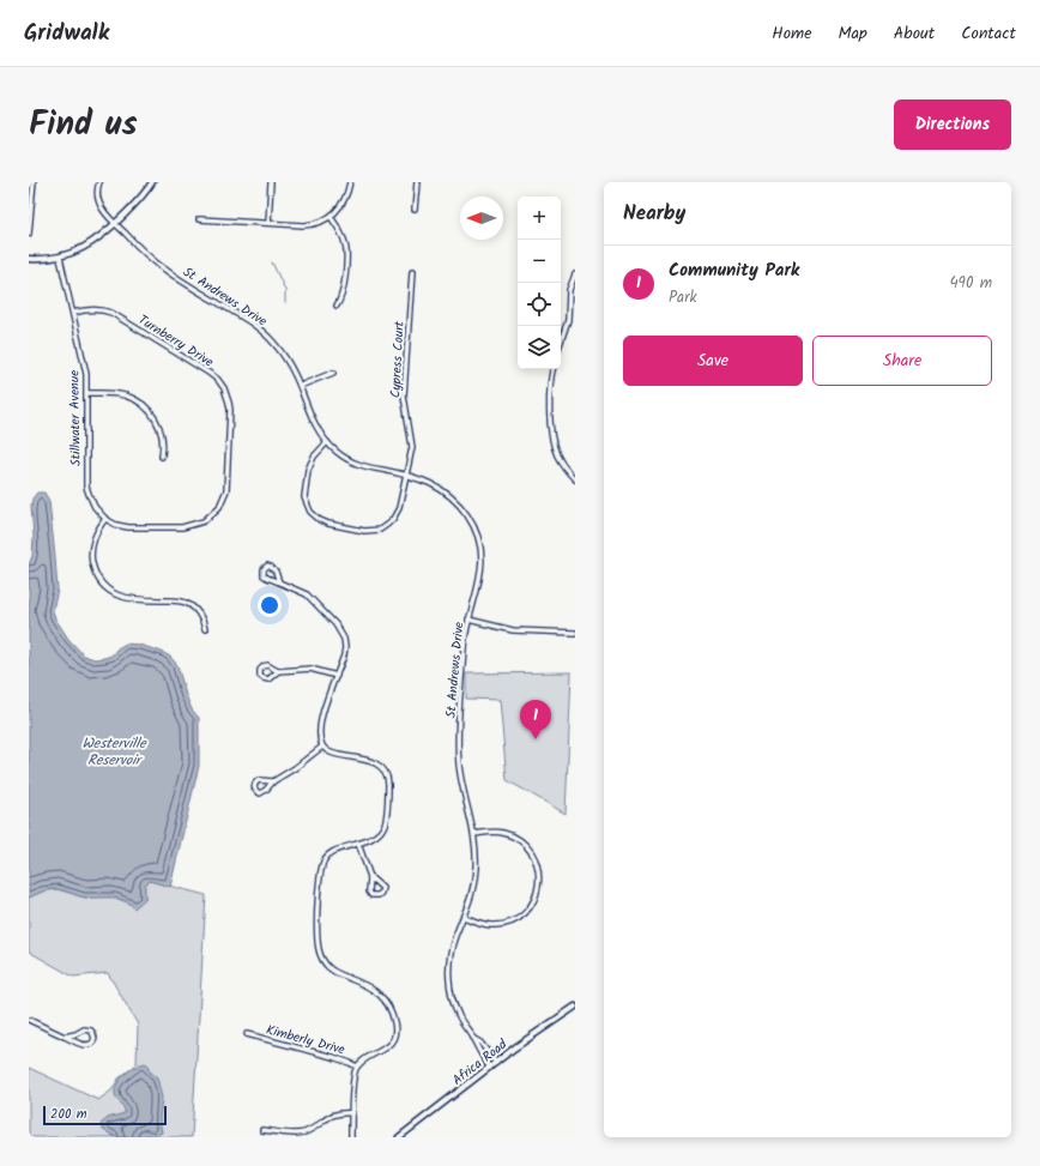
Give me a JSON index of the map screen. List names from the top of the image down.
{
  "streets": {
    "street": [
      "St Andrews Drive",
      "Turnberry Drive",
      "Cypress Court",
      "Stillwater Avenue",
      "Kimberly Drive",
      "Africa Road"
    ]
  },
  "crossings": [
    ["St Andrews Drive", "Cypress Court"],
    ["St Andrews Drive", "Africa Road"],
    ["Turnberry Drive", "Stillwater Avenue"]
  ],
  "water": ["Westerville Reservoir"],
  "scale_bar": "200 m",
  "north": "left",
  "page": {
    "header": "Gridwalk",
    "nav": [
      "Home",
      "Map",
      "About",
      "Contact"
    ],
    "title": "Find us",
    "buttons": [
      "Directions",
      ["Save", "Share"]
    ],
    "heading": "Nearby",
    "map_buttons": ["+", "−"],
    "list": [
      {
        "mark": "1",
        "name": "Community Park",
        "note": "Park",
        "value": "490 m"
      }
    ],
    "pins": "1",
    "scale": "200 m"
  }
}
